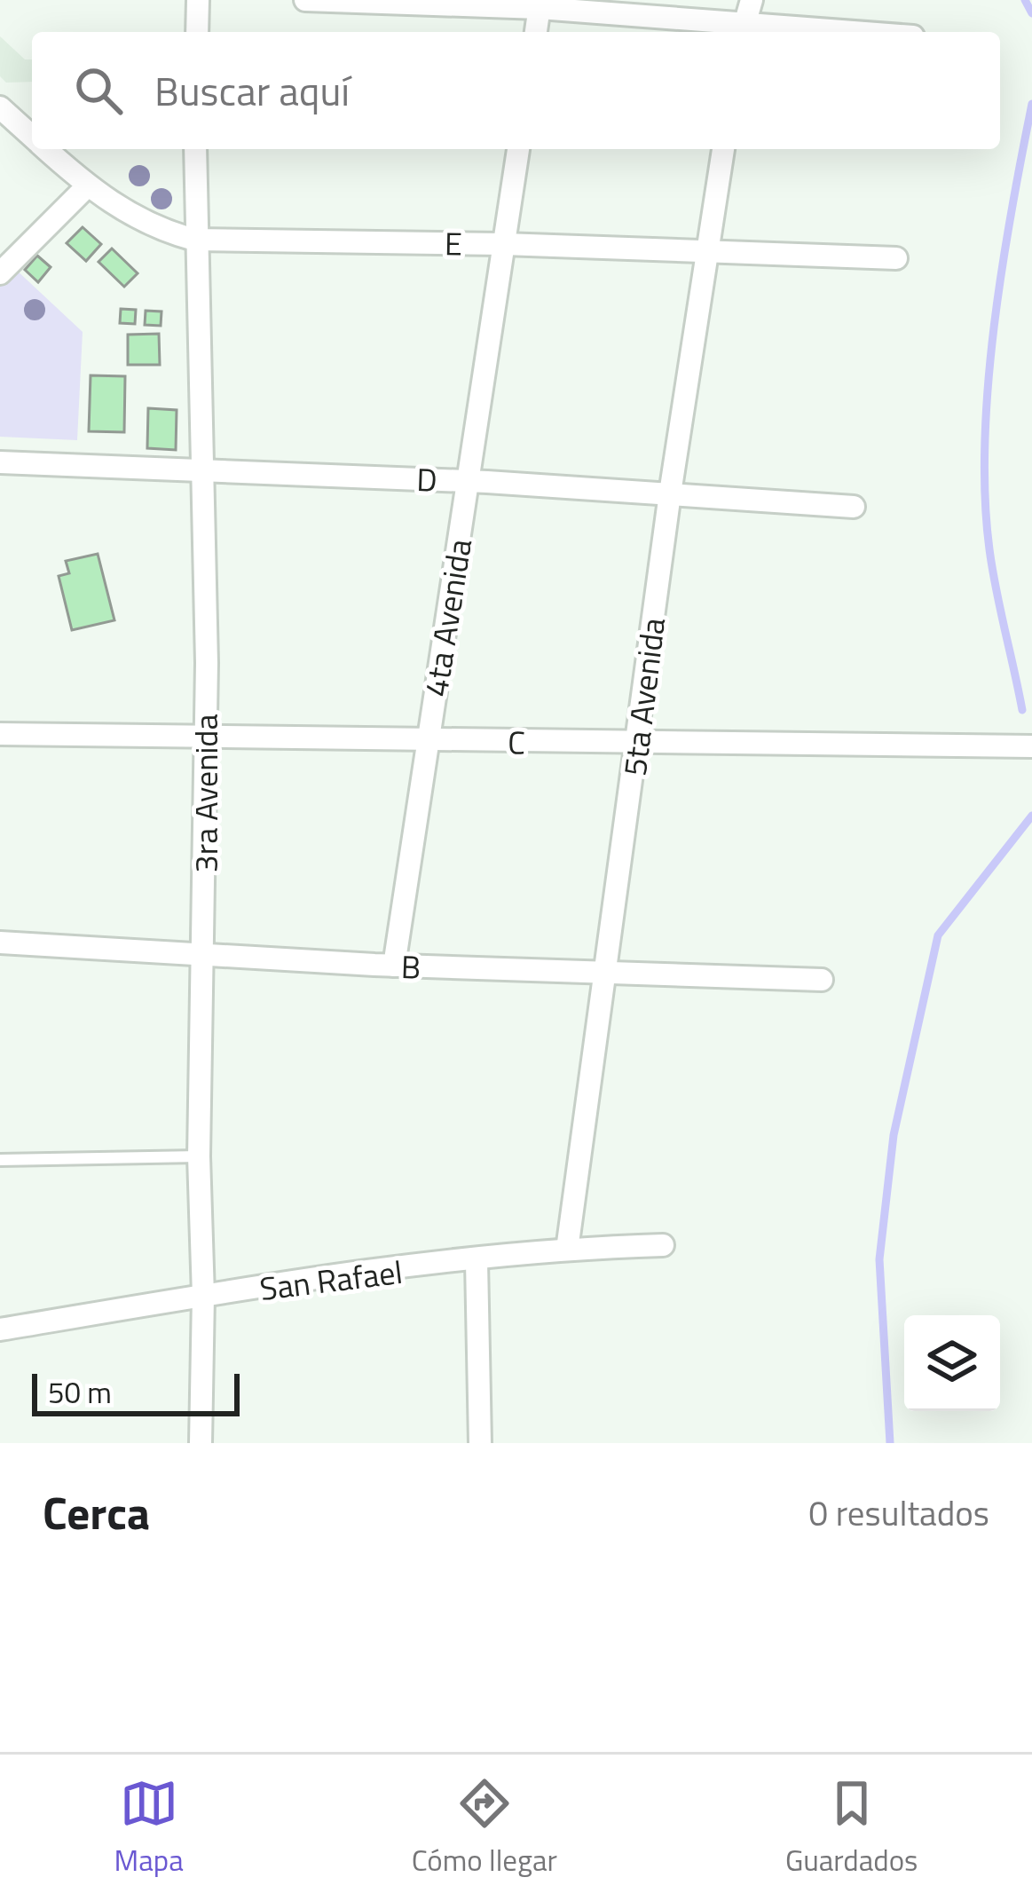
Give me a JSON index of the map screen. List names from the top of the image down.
{
  "streets": {
    "street": [
      "E",
      "D",
      "4ta Avenida",
      "5ta Avenida",
      "C",
      "3ra Avenida",
      "B",
      "San Rafael"
    ]
  },
  "crossings": [
    ["E", "4ta Avenida"],
    ["E", "5ta Avenida"],
    ["E", "3ra Avenida"],
    ["D", "4ta Avenida"],
    ["D", "5ta Avenida"],
    ["D", "3ra Avenida"],
    ["4ta Avenida", "C"],
    ["4ta Avenida", "B"],
    ["5ta Avenida", "C"],
    ["5ta Avenida", "B"],
    ["5ta Avenida", "San Rafael"],
    ["C", "3ra Avenida"],
    ["3ra Avenida", "B"],
    ["3ra Avenida", "San Rafael"]
  ],
  "scale_bar": "50 m",
  "page": {
    "search": "Buscar aquí",
    "scale": "50 m",
    "heading": ["Cerca", "0 resultados"],
    "nav": ["Mapa", "Cómo llegar", "Guardados"]
  }
}
